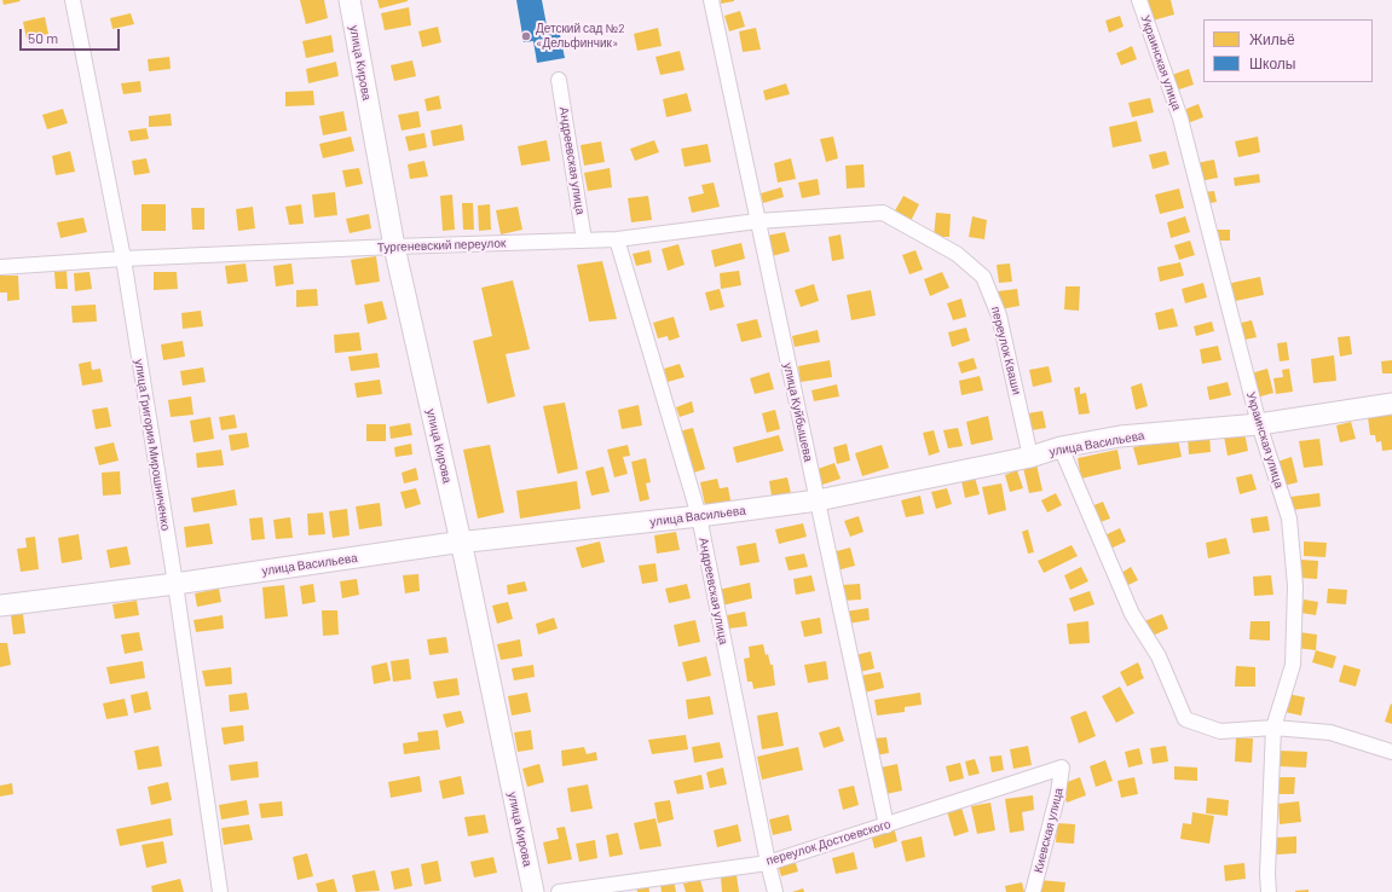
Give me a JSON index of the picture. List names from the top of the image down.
{
  "streets": {
    "street": [
      "улица Кирова",
      "Украинская улица",
      "Андреевская улица",
      "Тургеневский переулок",
      "переулок Кваши",
      "улица Куйбышева",
      "улица Васильева",
      "улица Григория Мирошниченко",
      "Киевская улица",
      "переулок Достоевского"
    ]
  },
  "crossings": [
    ["улица Кирова", "Тургеневский переулок"],
    ["улица Кирова", "улица Васильева"],
    ["Украинская улица", "улица Васильева"],
    ["Андреевская улица", "Тургеневский переулок"],
    ["Андреевская улица", "улица Васильева"],
    ["Андреевская улица", "переулок Достоевского"],
    ["Тургеневский переулок", "переулок Кваши"],
    ["Тургеневский переулок", "улица Куйбышева"],
    ["Тургеневский переулок", "улица Григория Мирошниченко"],
    ["переулок Кваши", "улица Васильева"],
    ["улица Куйбышева", "улица Васильева"],
    ["улица Куйбышева", "переулок Достоевского"],
    ["улица Васильева", "улица Григория Мирошниченко"],
    ["Киевская улица", "переулок Достоевского"]
  ],
  "places": ["Детский сад №2 «Дельфинчик»"],
  "legend": ["Жильё", "Школы"],
  "scale_bar": "50 m"
}
